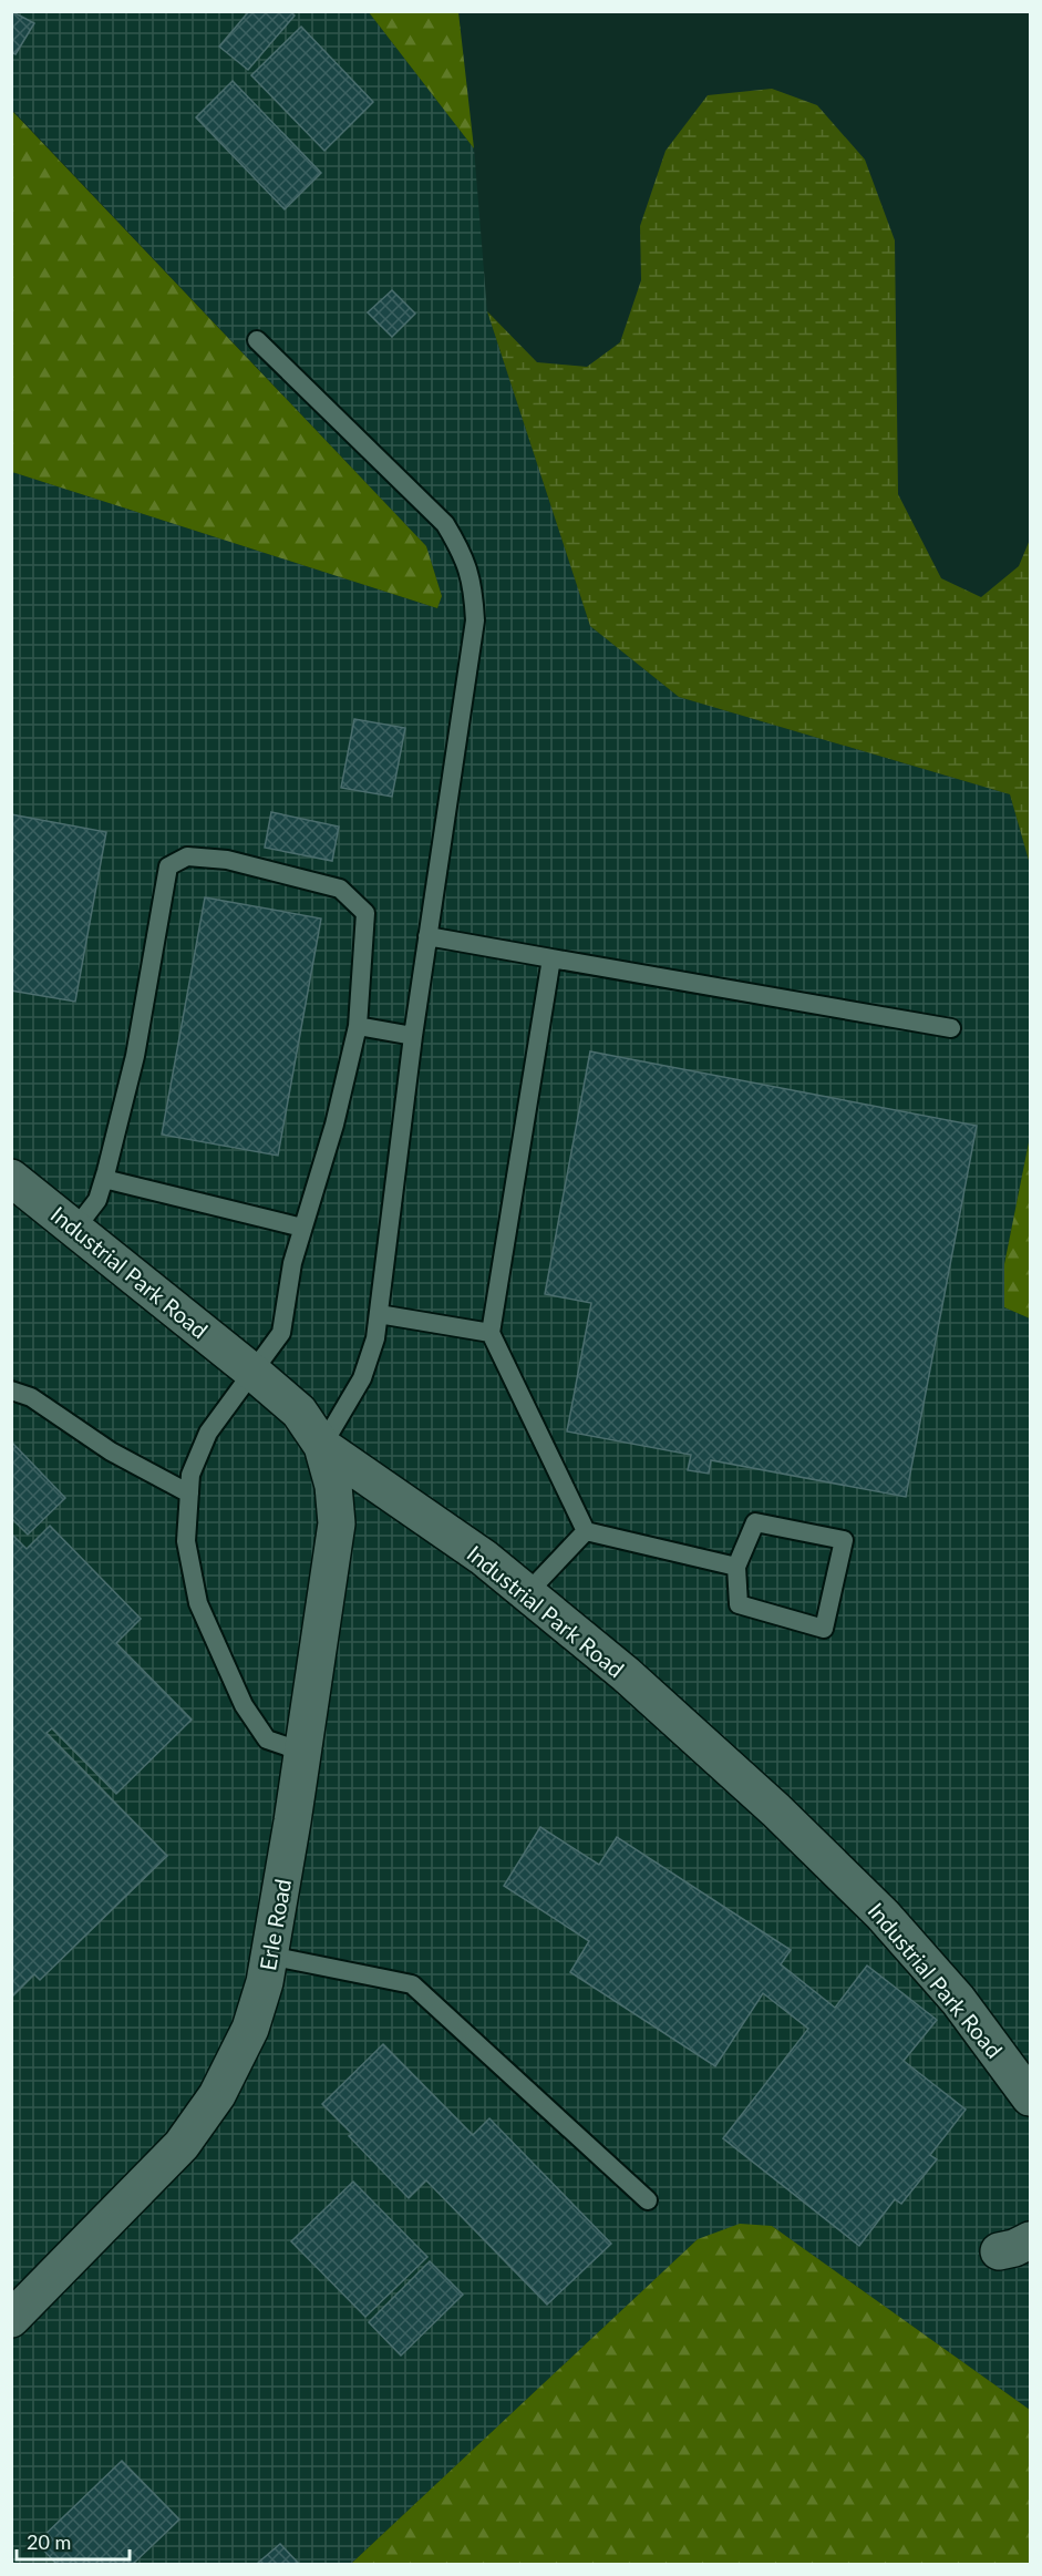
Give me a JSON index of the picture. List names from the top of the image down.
{
  "streets": {
    "street": ["Industrial Park Road", "Erle Road"]
  },
  "crossings": [
    ["Industrial Park Road", "Erle Road"]
  ],
  "scale_bar": "20 m"
}
